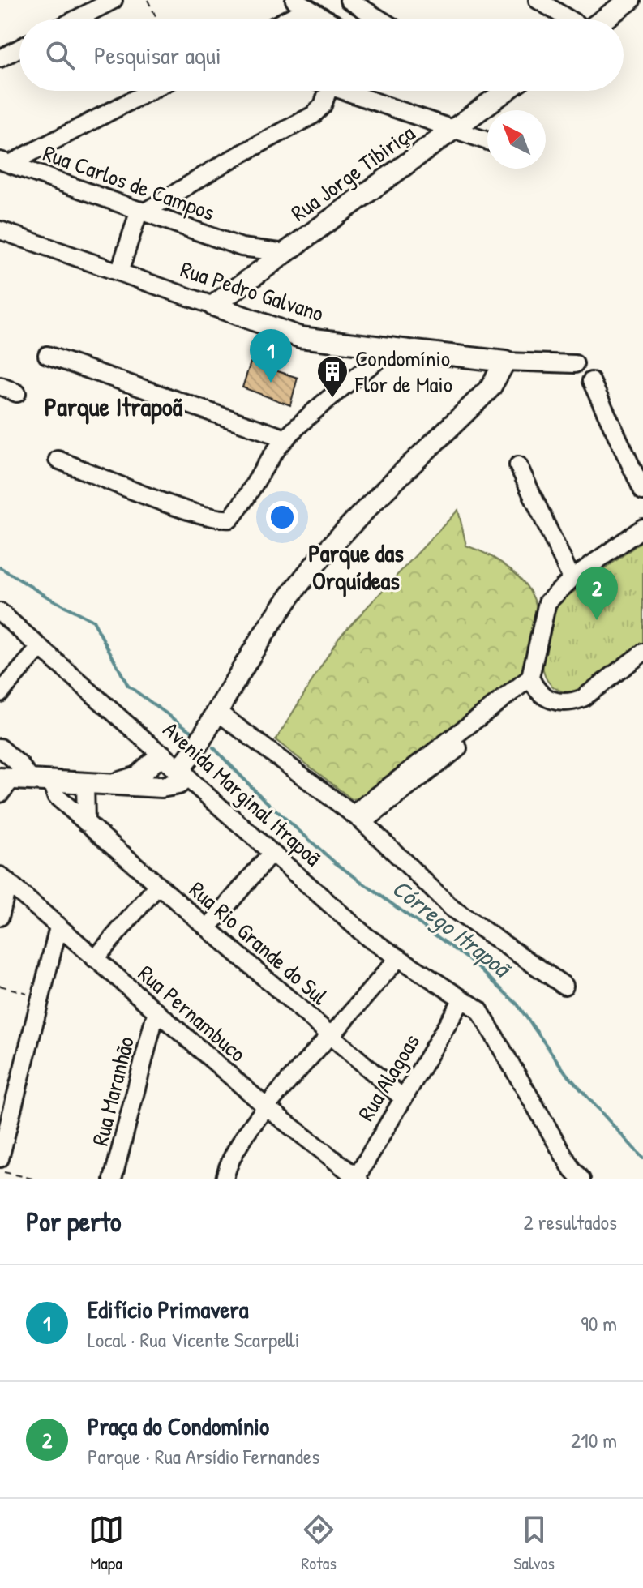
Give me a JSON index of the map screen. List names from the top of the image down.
{
  "streets": {
    "main road": ["Rua Jorge Tibiriça", "Rua Pedro Galvano", "Avenida Marginal Itrapoã"],
    "street": [
      "Rua Carlos de Campos",
      "Rua Rio Grande do Sul",
      "Rua Pernambuco",
      "Rua Alagoas",
      "Rua Maranhão"
    ]
  },
  "crossings": [
    ["Rua Jorge Tibiriça", "Rua Carlos de Campos"],
    ["Rua Jorge Tibiriça", "Rua Pedro Galvano"],
    ["Avenida Marginal Itrapoã", "Rua Alagoas"],
    ["Rua Rio Grande do Sul", "Rua Alagoas"],
    ["Rua Pernambuco", "Rua Alagoas"],
    ["Rua Pernambuco", "Rua Maranhão"]
  ],
  "districts": ["Parque Itrapoã", "Parque das Orquídeas"],
  "water": ["Córrego Itrapoã"],
  "places": {
    "building": ["Condomínio Flor de Maio"]
  },
  "north": "top left",
  "page": {
    "search": "Pesquisar aqui",
    "pins": ["1", "2"],
    "heading": ["Por perto", "2 resultados"],
    "list": [
      {
        "mark": "1",
        "name": "Edifício Primavera",
        "note": "Local · Rua Vicente Scarpelli",
        "value": "90 m"
      },
      {
        "mark": "2",
        "name": "Praça do Condomínio",
        "note": "Parque · Rua Arsídio Fernandes",
        "value": "210 m"
      }
    ],
    "nav": ["Mapa", "Rotas", "Salvos"]
  }
}
